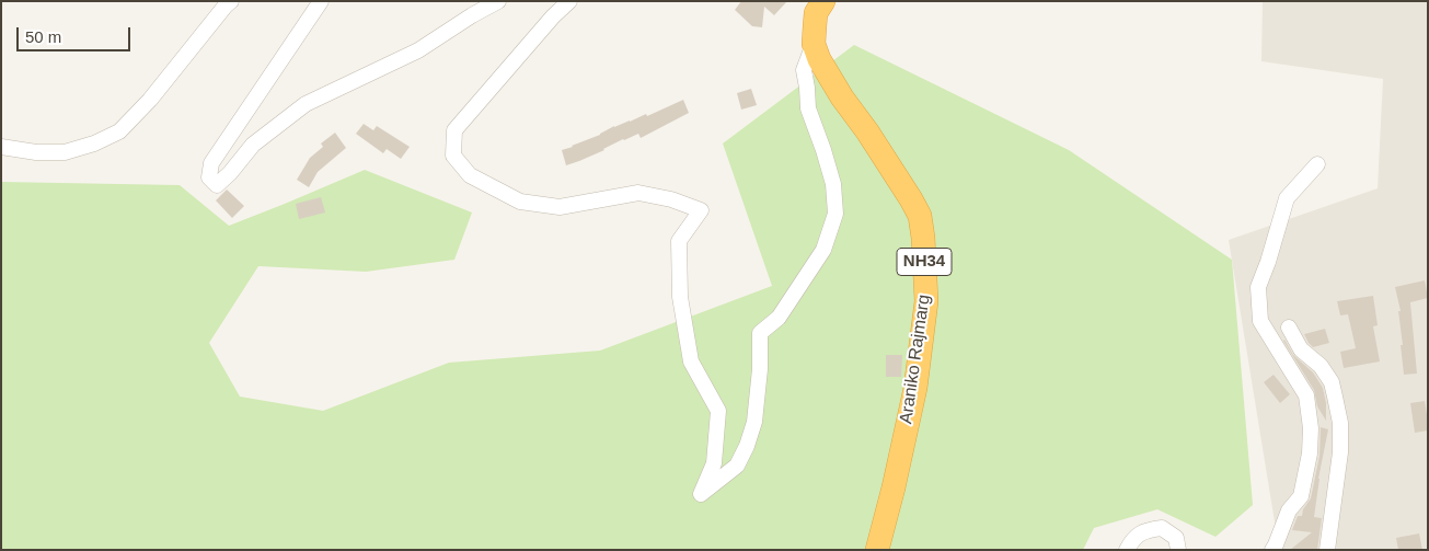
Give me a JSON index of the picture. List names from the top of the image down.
{
  "streets": {
    "highway": ["NH34", "Araniko Rajmarg"]
  },
  "scale_bar": "50 m"
}
